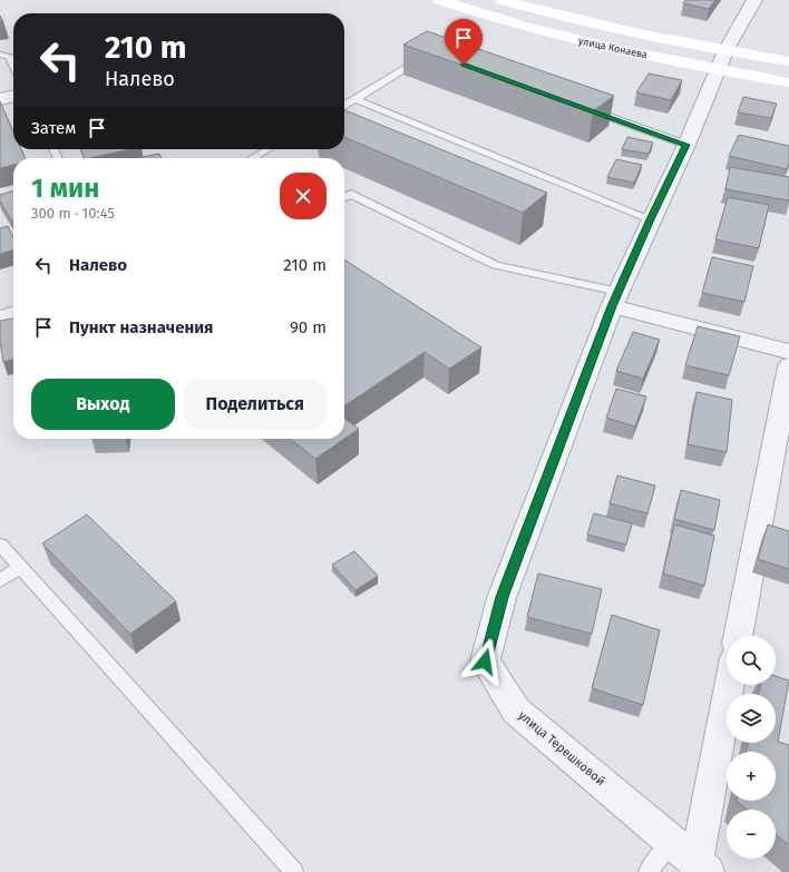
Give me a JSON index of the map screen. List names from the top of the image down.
{
  "streets": {
    "main road": ["улица Конаева"],
    "street": ["улица Терешковой"]
  },
  "crossings": [
    ["улица Конаева", "улица Терешковой"]
  ],
  "page": {
    "turn": ["210 m", "Налево"],
    "then": "Затем",
    "heading": ["1 мин", "300 m · 10:45"],
    "list": [
      {
        "name": "Налево",
        "value": "210 m"
      },
      {
        "name": "Пункт назначения",
        "value": "90 m"
      }
    ],
    "buttons": ["Выход", "Поделиться"],
    "map_buttons": ["+", "−"]
  }
}
